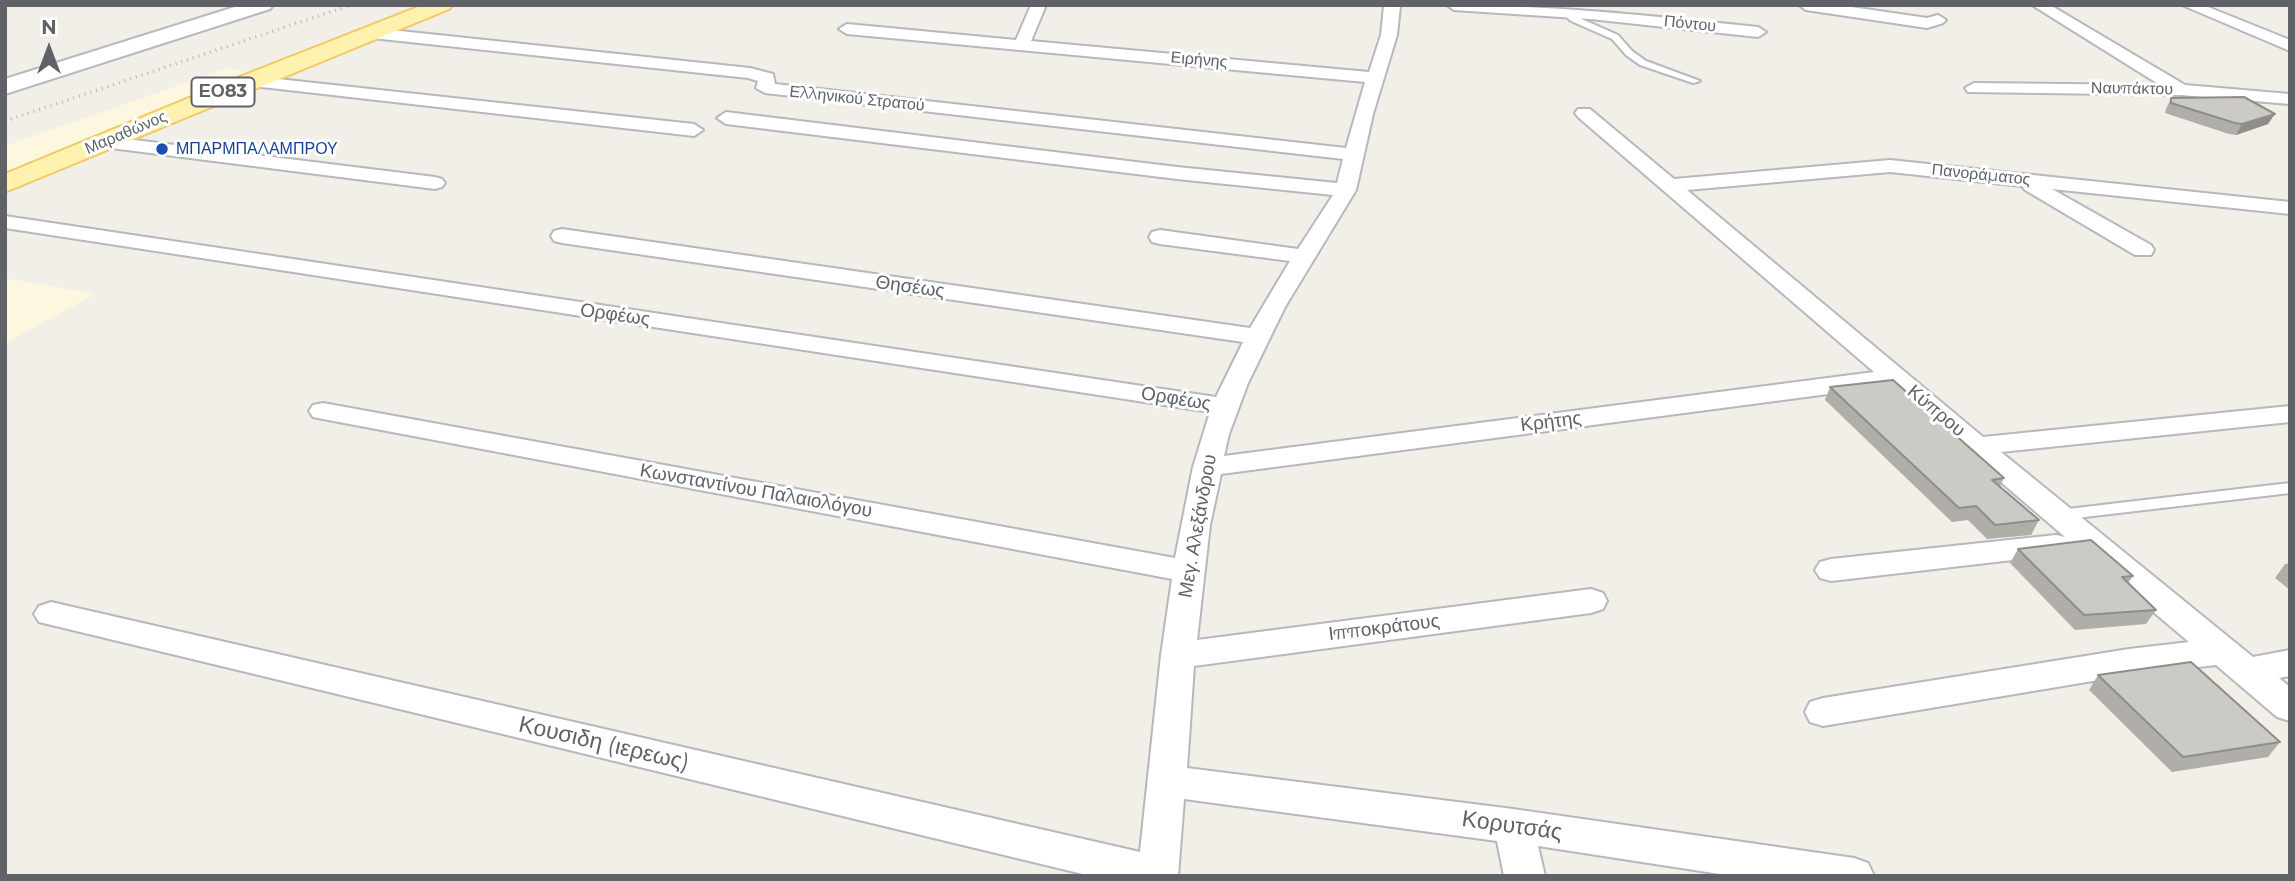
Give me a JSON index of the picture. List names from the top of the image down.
{
  "streets": {
    "main road": ["ΕΟ83", "Μαραθώνος"],
    "street": [
      "Πόντου",
      "Ειρήνης",
      "Ναυπάκτου",
      "Ελληνικού Στρατού",
      "Πανοράματος",
      "Θησέως",
      "Ορφέως",
      "Κύπρου",
      "Κρήτης",
      "Κωνσταντίνου Παλαιολόγου",
      "Μεγ. Αλεξάνδρου",
      "Ιπποκράτους",
      "Κουσιδη (ιερεως)",
      "Κορυτσάς"
    ]
  },
  "crossings": [
    ["Ειρήνης", "Μεγ. Αλεξάνδρου"],
    ["Ελληνικού Στρατού", "Μαραθώνος"],
    ["Ελληνικού Στρατού", "Μεγ. Αλεξάνδρου"],
    ["Πανοράματος", "Κύπρου"],
    ["Θησέως", "Μεγ. Αλεξάνδρου"],
    ["Ορφέως", "Μεγ. Αλεξάνδρου"],
    ["Κύπρου", "Κρήτης"],
    ["Κρήτης", "Μεγ. Αλεξάνδρου"],
    ["Κωνσταντίνου Παλαιολόγου", "Μεγ. Αλεξάνδρου"],
    ["Μεγ. Αλεξάνδρου", "Ιπποκράτους"],
    ["Μεγ. Αλεξάνδρου", "Κουσιδη (ιερεως)"],
    ["Μεγ. Αλεξάνδρου", "Κορυτσάς"]
  ],
  "places": ["ΜΠΑΡΜΠΑΛΑΜΠΡΟΥ"],
  "north": "top"
}
